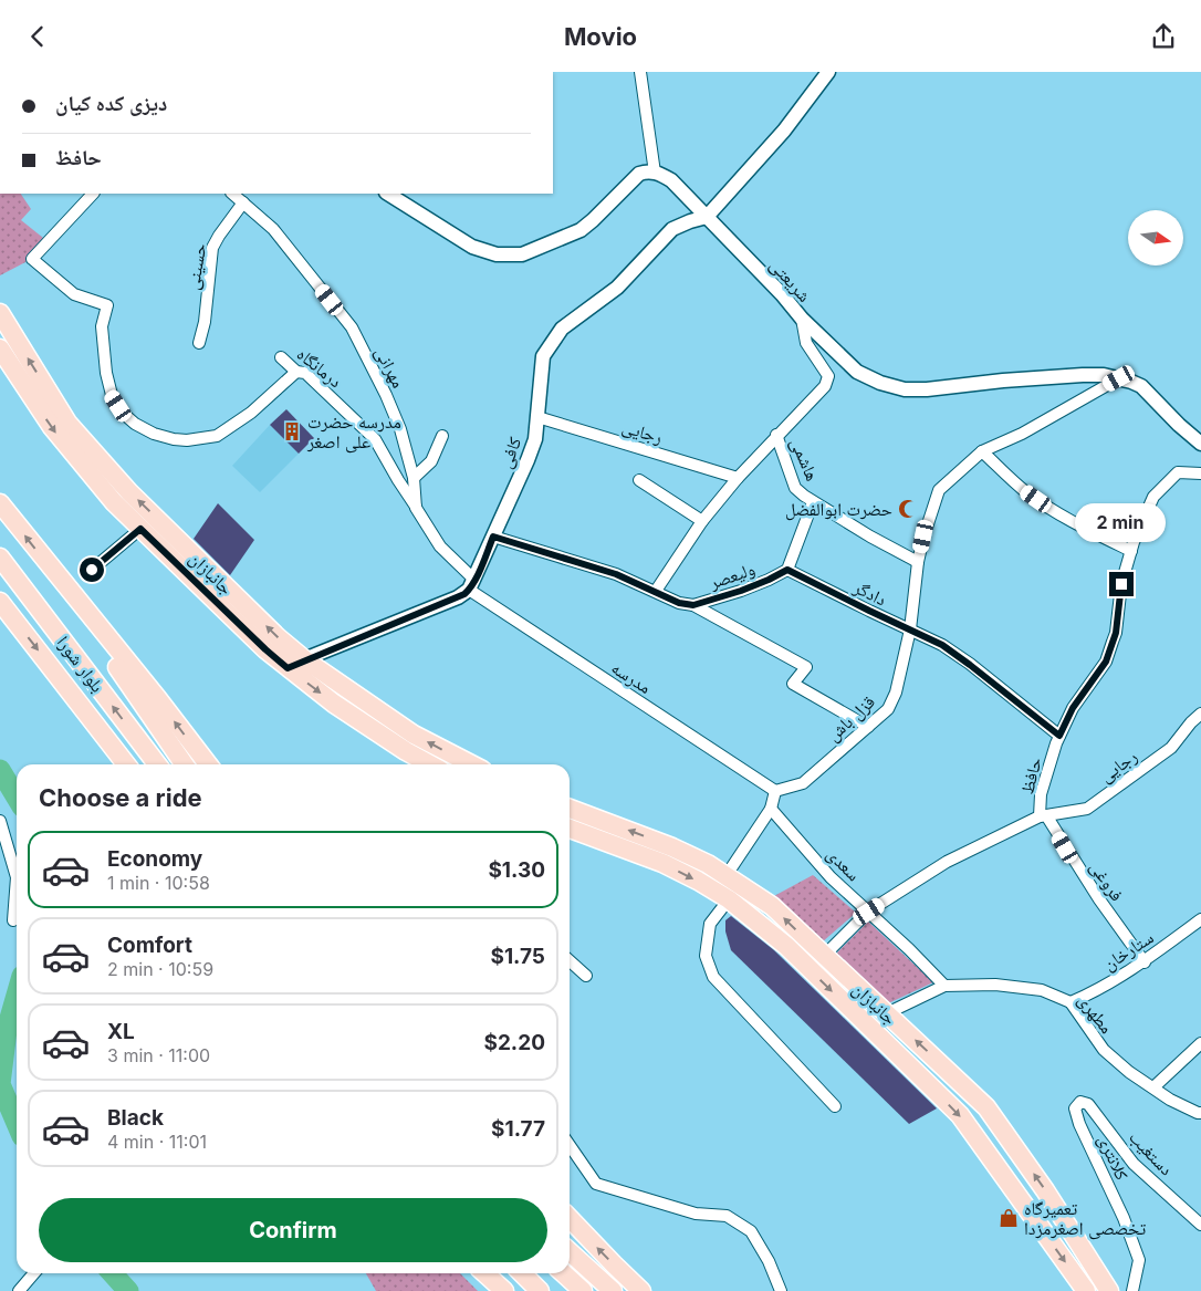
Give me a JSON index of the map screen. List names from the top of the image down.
{
  "streets": {
    "main road": ["جانبازان", "بلوار شورا"],
    "street": [
      "حسینی",
      "شریعتی",
      "درمانگاه",
      "مهرانی",
      "رجایی",
      "کافی",
      "هاشمی",
      "ولیعصر",
      "دادگر",
      "مدرسه",
      "قزل باش",
      "حافظ",
      "سعدی",
      "فروغی",
      "ستارخان",
      "مطهری",
      "دستغیب",
      "کلانتری"
    ]
  },
  "crossings": [
    ["حسینی", "مهرانی"],
    ["شریعتی", "کافی"],
    ["شریعتی", "قزل باش"],
    ["درمانگاه", "مهرانی"],
    ["مهرانی", "کافی"],
    ["مهرانی", "مدرسه"],
    ["رجایی", "کافی"],
    ["رجایی", "حافظ"],
    ["رجایی", "فروغی"],
    ["کافی", "ولیعصر"],
    ["کافی", "مدرسه"],
    ["هاشمی", "قزل باش"],
    ["جانبازان", "حافظ"],
    ["جانبازان", "مطهری"],
    ["ولیعصر", "دادگر"],
    ["دادگر", "قزل باش"],
    ["دادگر", "حافظ"],
    ["مدرسه", "قزل باش"],
    ["حافظ", "سعدی"],
    ["حافظ", "فروغی"],
    ["سعدی", "مطهری"],
    ["فروغی", "ستارخان"],
    ["ستارخان", "مطهری"],
    ["دستغیب", "کلانتری"]
  ],
  "places": {
    "building": ["مدرسه حضرت علی اصغر"],
    "mosque": ["حضرت ابوالفضل"],
    "shop": ["تعمیرگاه تخصصی اصغرمزدا"]
  },
  "north": "right",
  "page": {
    "header": "Movio",
    "banner": ["دیزی کده کیان", "حافظ"],
    "bubble": "2 min",
    "heading": "Choose a ride",
    "list": [
      {
        "name": "Economy",
        "note": "1 min · 10:58",
        "value": "$1.30"
      },
      {
        "name": "Comfort",
        "note": "2 min · 10:59",
        "value": "$1.75"
      },
      {
        "name": "XL",
        "note": "3 min · 11:00",
        "value": "$2.20"
      },
      {
        "name": "Black",
        "note": "4 min · 11:01",
        "value": "$1.77"
      }
    ],
    "buttons": "Confirm"
  }
}
